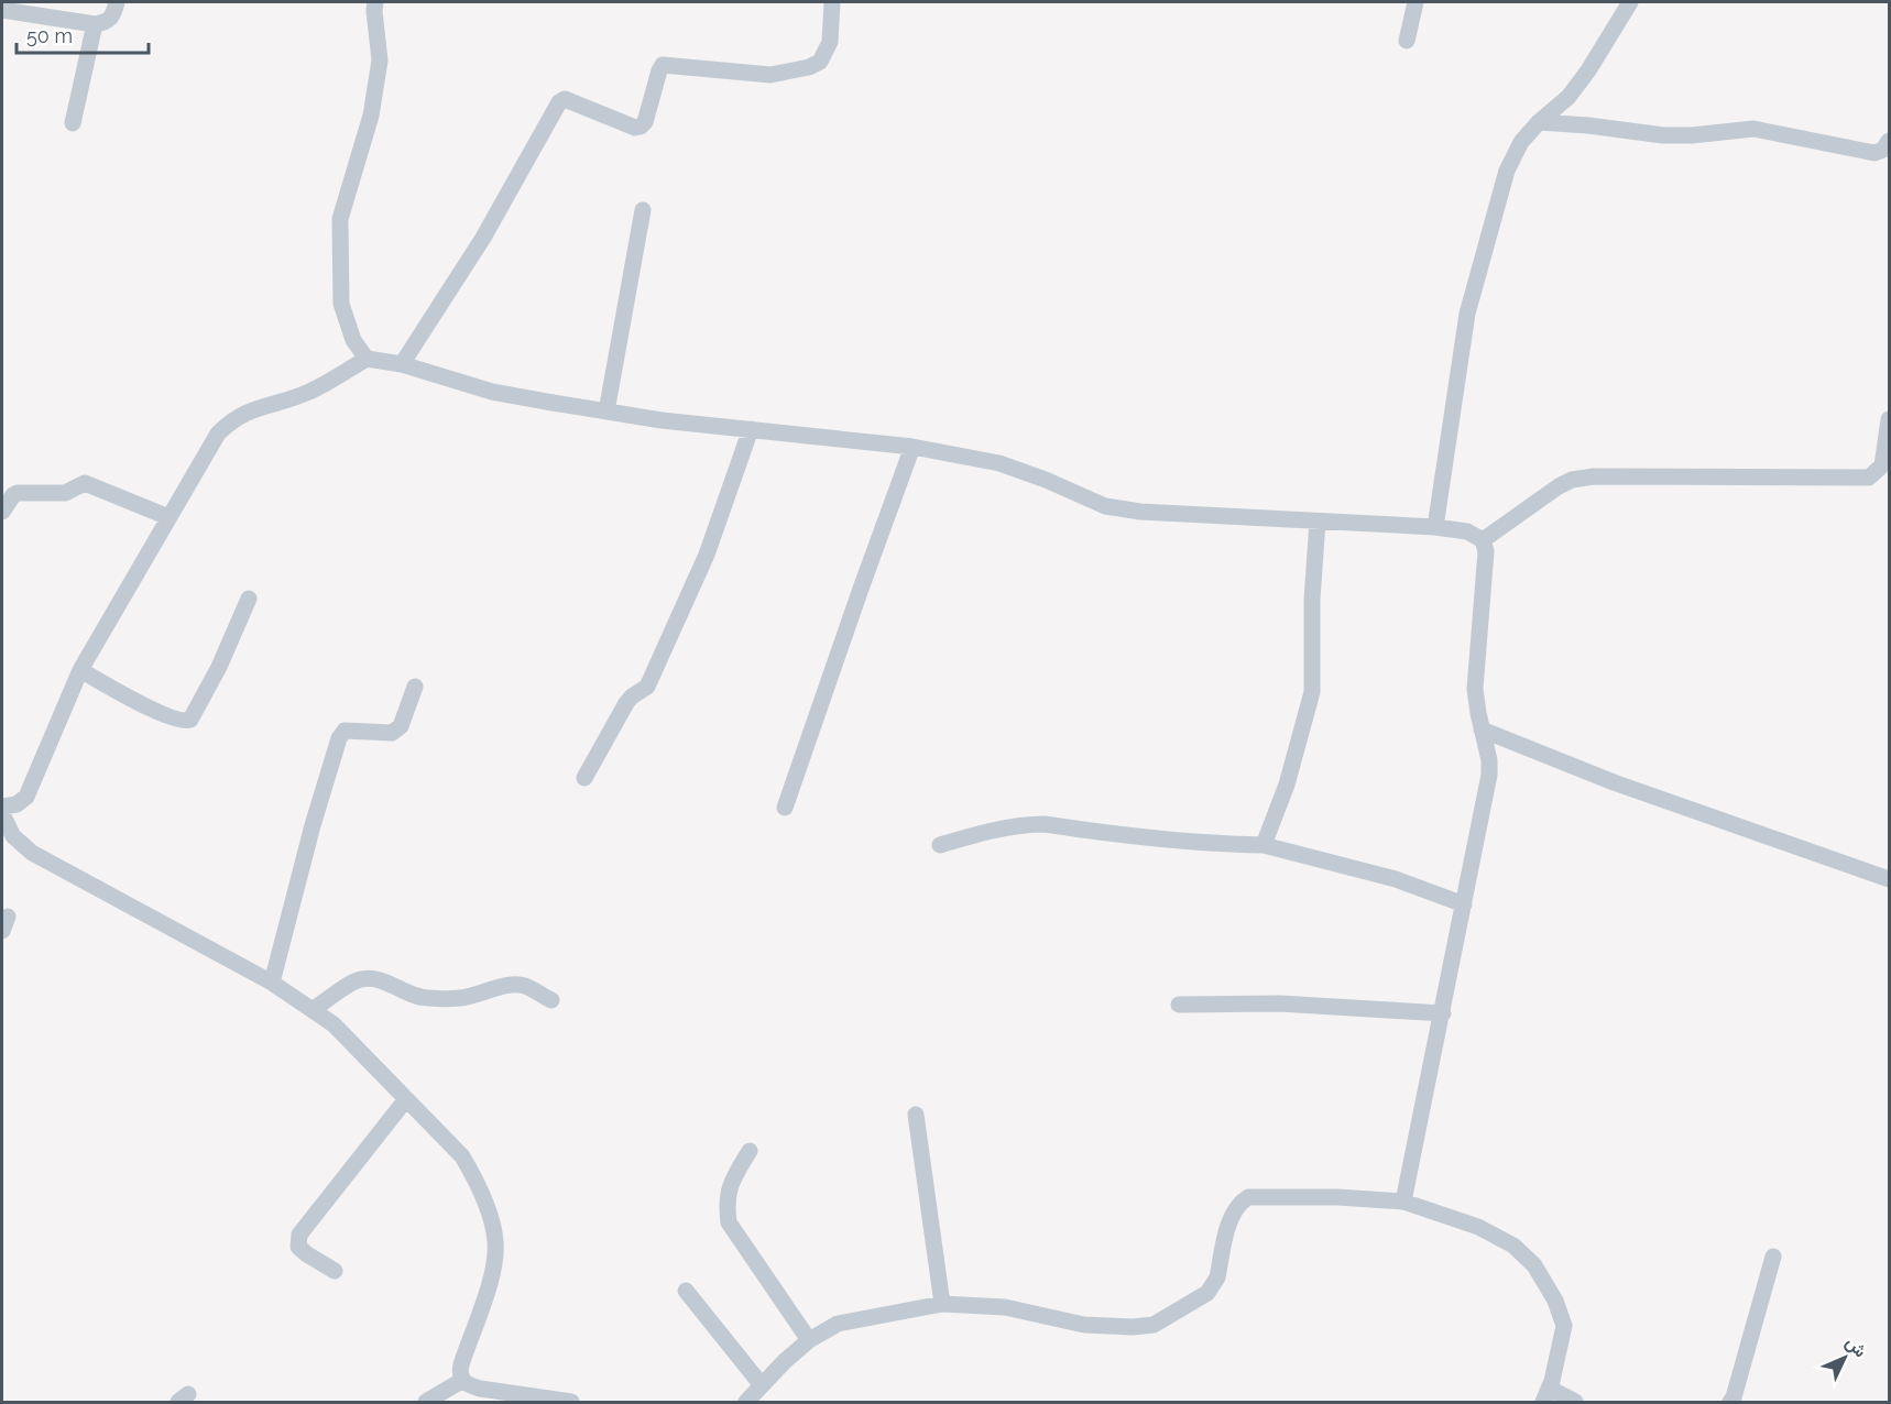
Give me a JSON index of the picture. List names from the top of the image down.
{
  "scale_bar": "50 m",
  "north": "top right"
}
